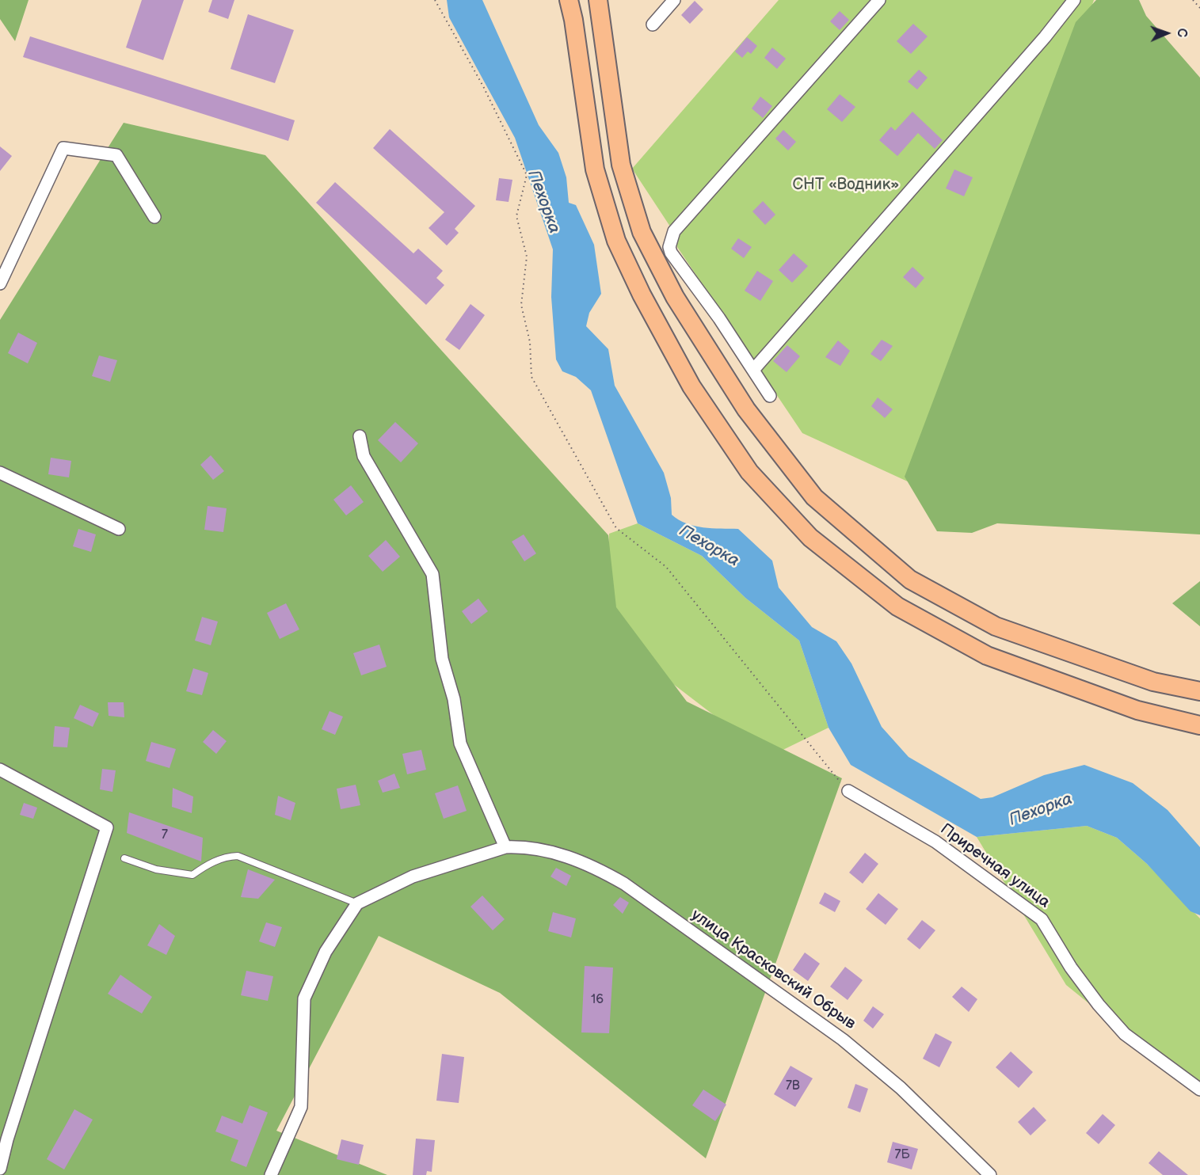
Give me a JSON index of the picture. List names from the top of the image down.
{
  "streets": {
    "street": ["Приречная улица", "улица Красковский Обрыв"]
  },
  "water": ["Пехорка"],
  "parks": ["СНТ «Водник»"],
  "house_numbers": [
    "7",
    "16",
    "7В",
    "7Б"
  ],
  "north": "right"
}
